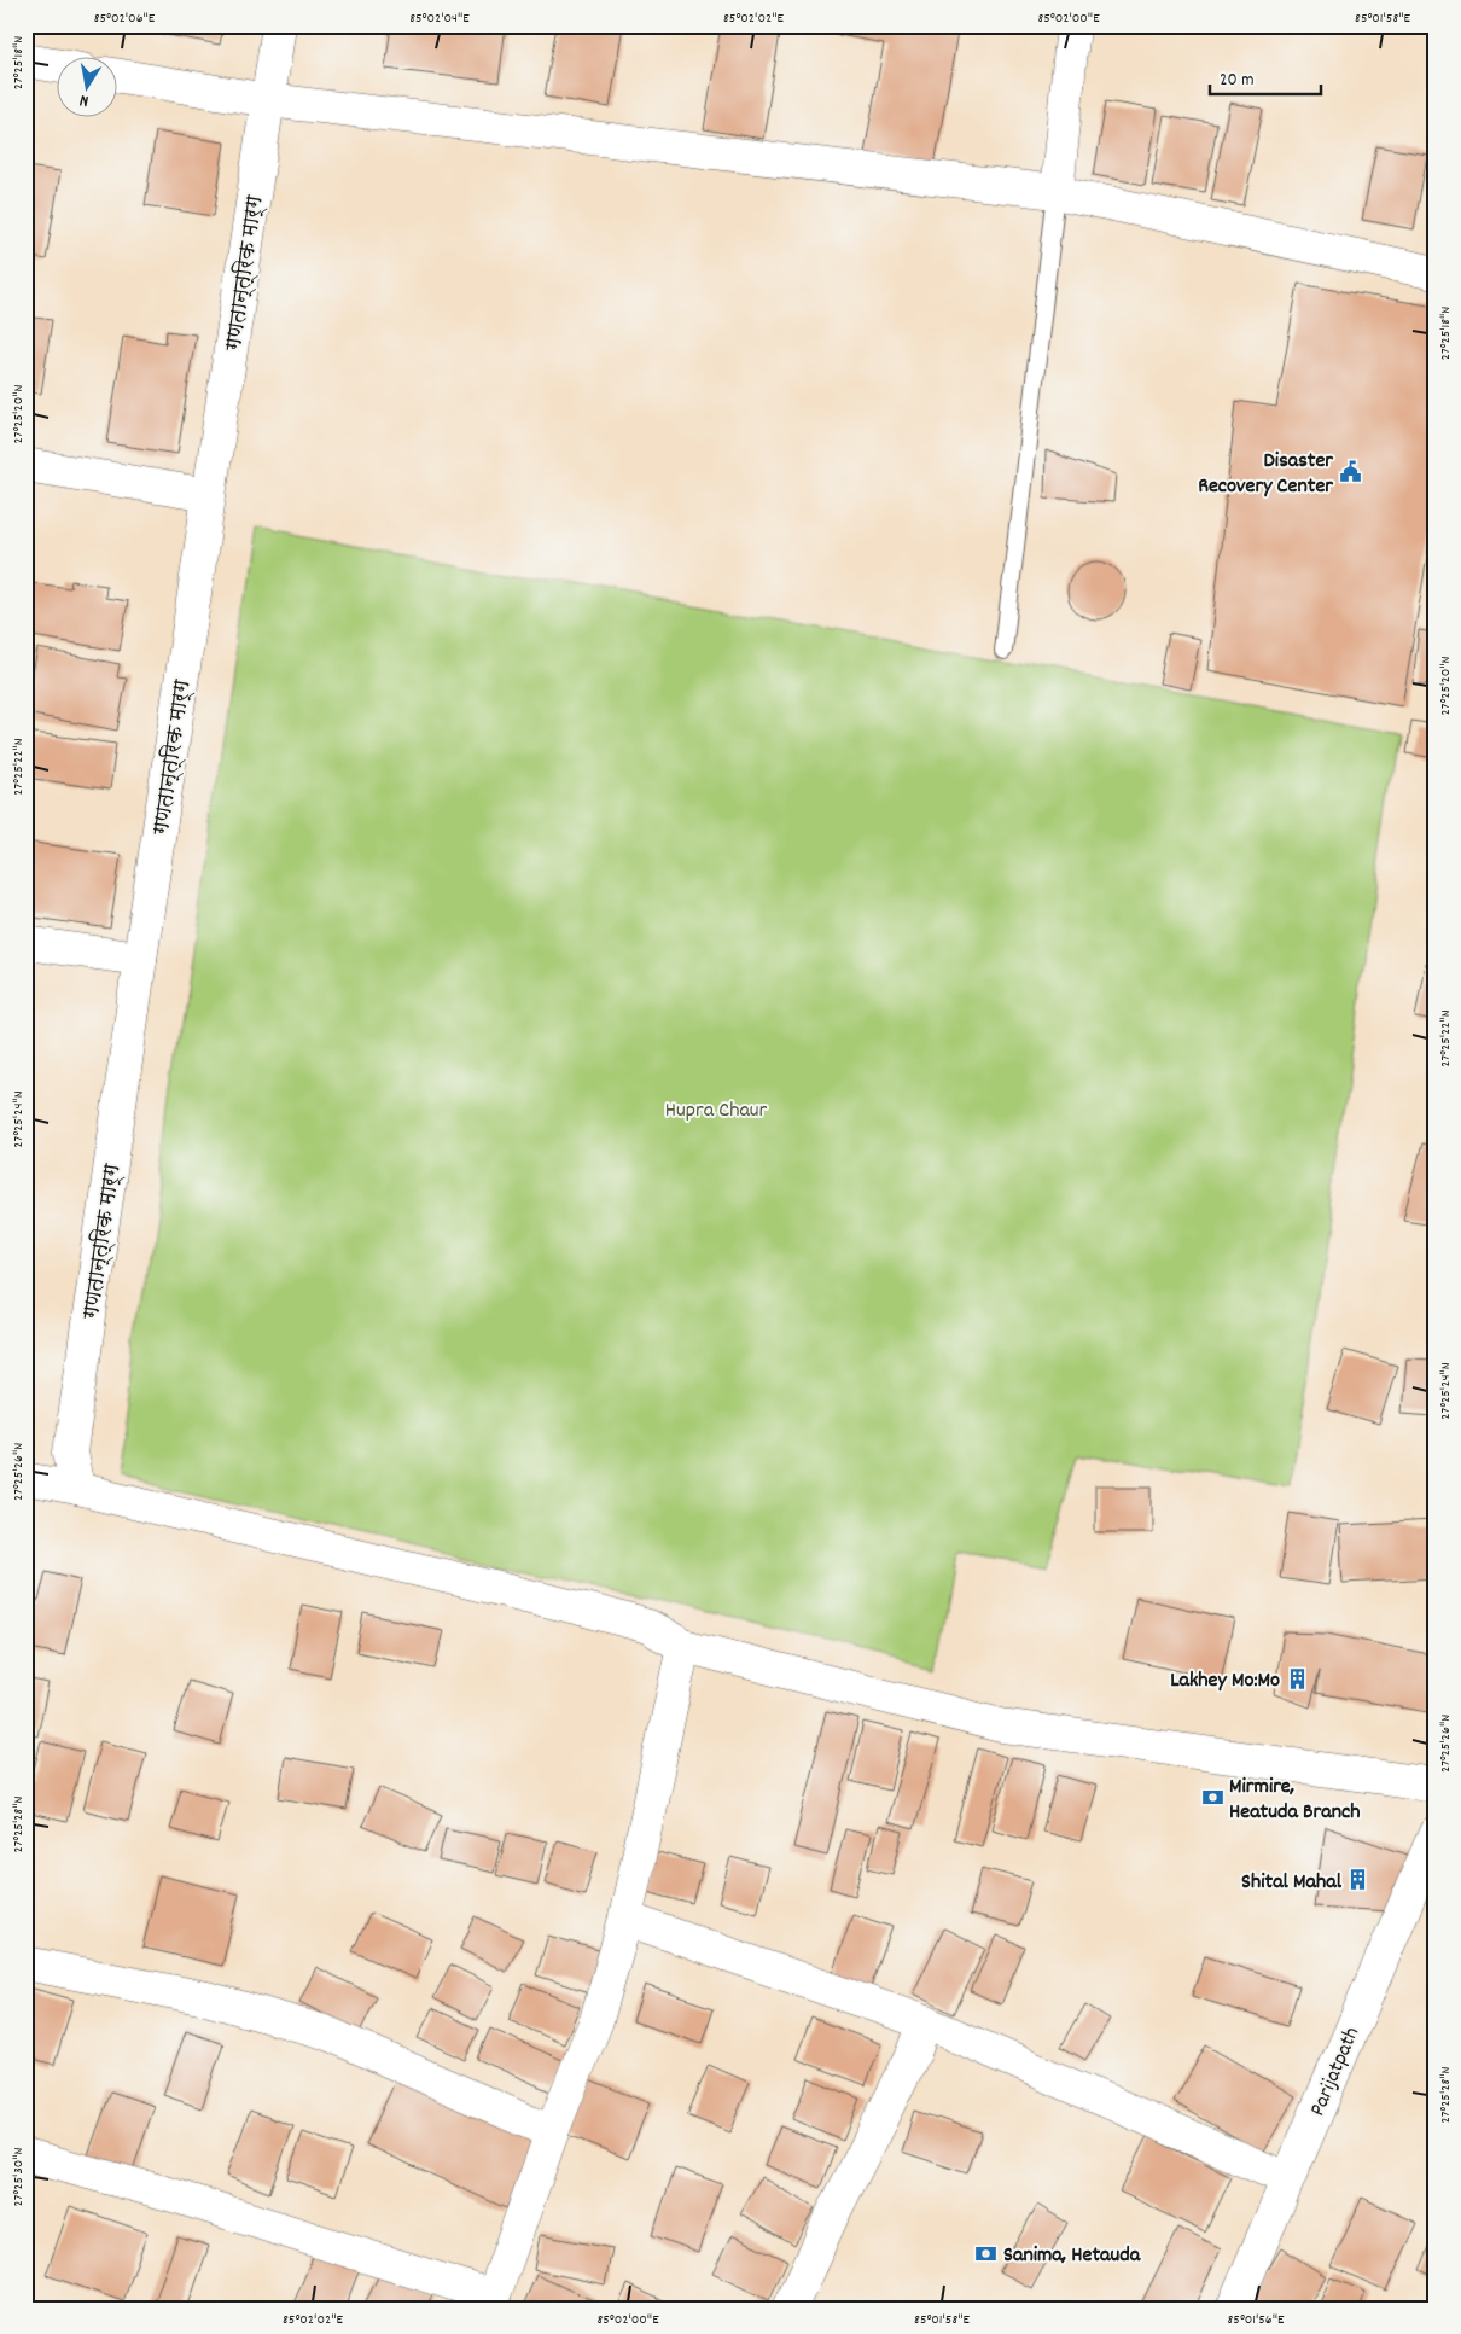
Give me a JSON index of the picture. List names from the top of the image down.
{
  "streets": {
    "street": ["गणतान्त्रिक मार्ग", "Parijatpath"]
  },
  "parks": ["Hupra Chaur"],
  "places": {
    "public building": ["Disaster Recovery Center"],
    "building": ["Lakhey Mo:Mo", "Shital Mahal"],
    "bank": ["Mirmire, Heatuda Branch", "Sanima, Hetauda"]
  },
  "scale_bar": "20 m",
  "north": "bottom",
  "coordinates": [
    "85°02'06\"E",
    "85°02'04\"E",
    "85°02'02\"E",
    "85°02'00\"E",
    "85°01'58\"E",
    "27°25'18\"N",
    "27°25'20\"N",
    "27°25'22\"N",
    "27°25'24\"N",
    "27°25'26\"N",
    "27°25'28\"N",
    "27°25'30\"N",
    "85°01'56\"E"
  ]
}
